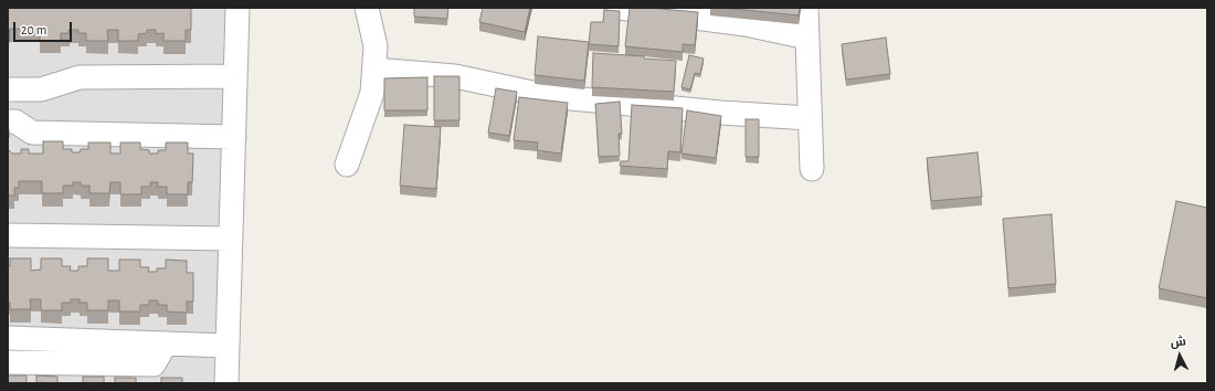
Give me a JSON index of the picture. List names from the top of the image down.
{
  "scale_bar": "20 m",
  "north": "top"
}
